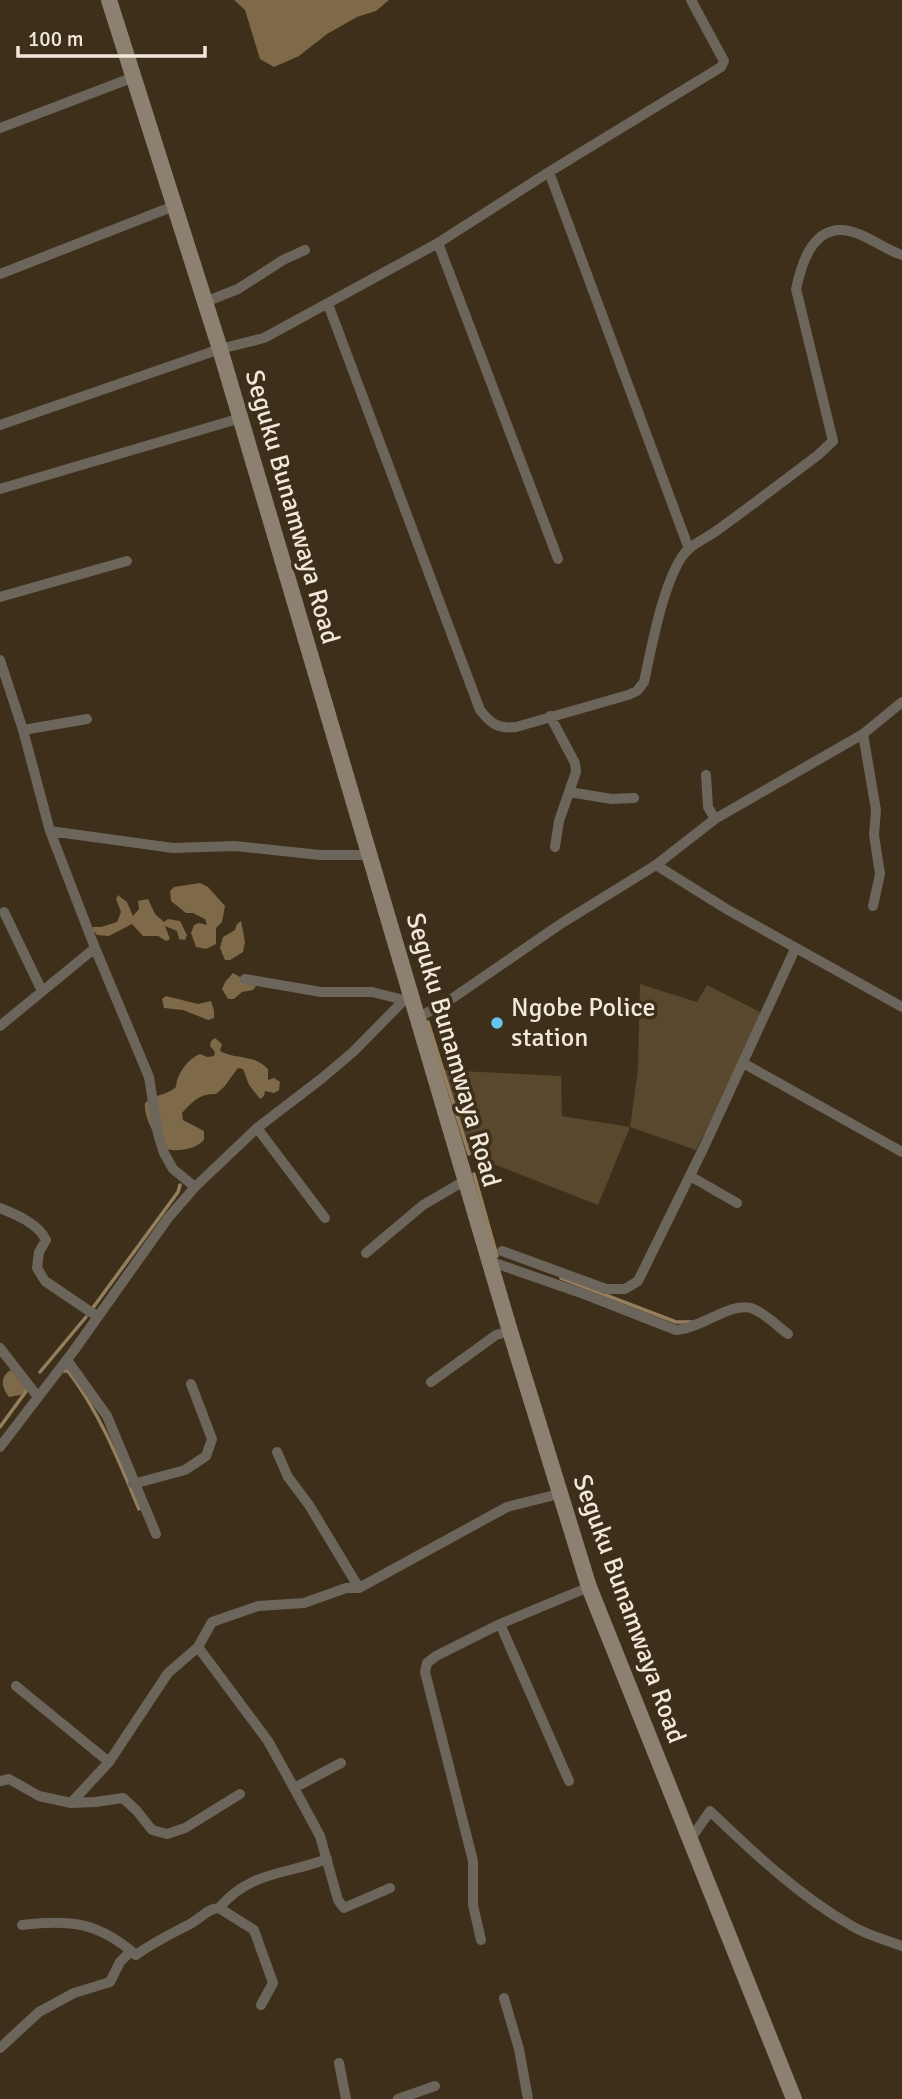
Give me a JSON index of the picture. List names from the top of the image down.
{
  "streets": {
    "main road": ["Seguku Bunamwaya Road"]
  },
  "places": ["Ngobe Police station"],
  "scale_bar": "100 m"
}
